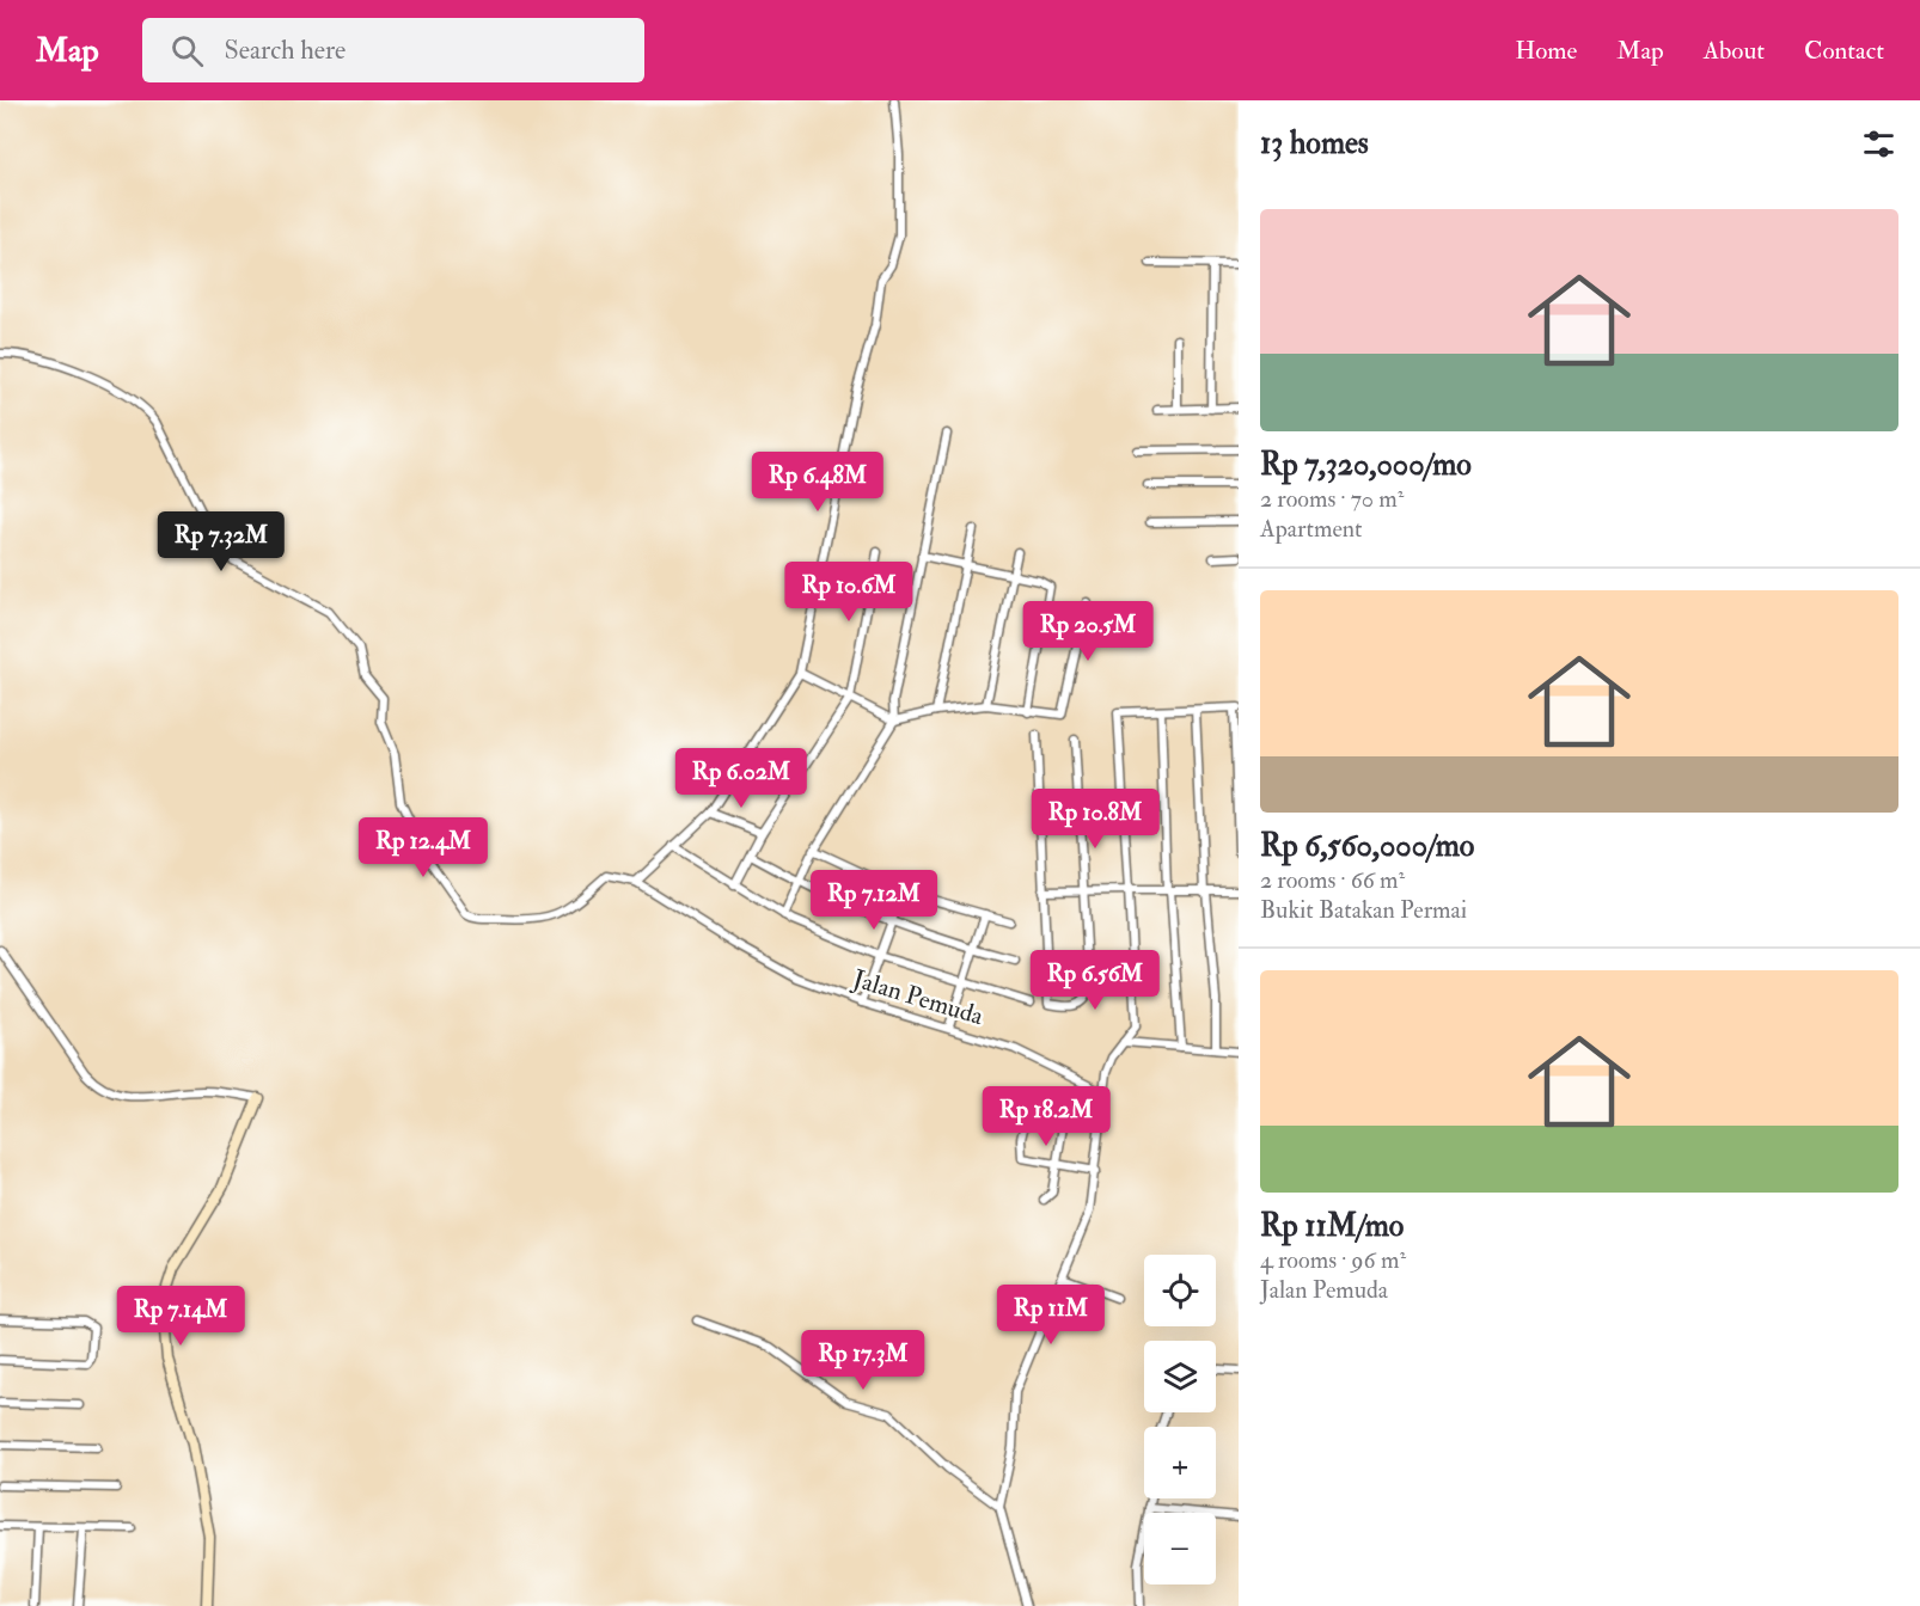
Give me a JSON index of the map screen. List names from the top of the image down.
{
  "streets": {
    "street": ["Jalan Pemuda"]
  },
  "page": {
    "header": "Map",
    "search": "Search here",
    "nav": [
      "Home",
      "Map",
      "About",
      "Contact"
    ],
    "heading": "13 homes",
    "list": [
      {
        "name": "Rp 7,320,000/mo",
        "note": "2 rooms · 70 m² · Apartment"
      },
      {
        "name": "Rp 6,560,000/mo",
        "note": "2 rooms · 66 m² · Bukit Batakan Permai"
      },
      {
        "name": "Rp 11M/mo",
        "note": "4 rooms · 96 m² · Jalan Pemuda"
      }
    ],
    "price": [
      "Rp 6.48M",
      "Rp 7.32M",
      "Rp 10.6M",
      "Rp 20.5M",
      "Rp 6.02M",
      "Rp 10.8M",
      "Rp 12.4M",
      "Rp 7.12M",
      "Rp 6.56M",
      "Rp 18.2M",
      "Rp 11M",
      "Rp 7.14M",
      "Rp 17.3M"
    ],
    "map_buttons": ["+", "−"]
  }
}
